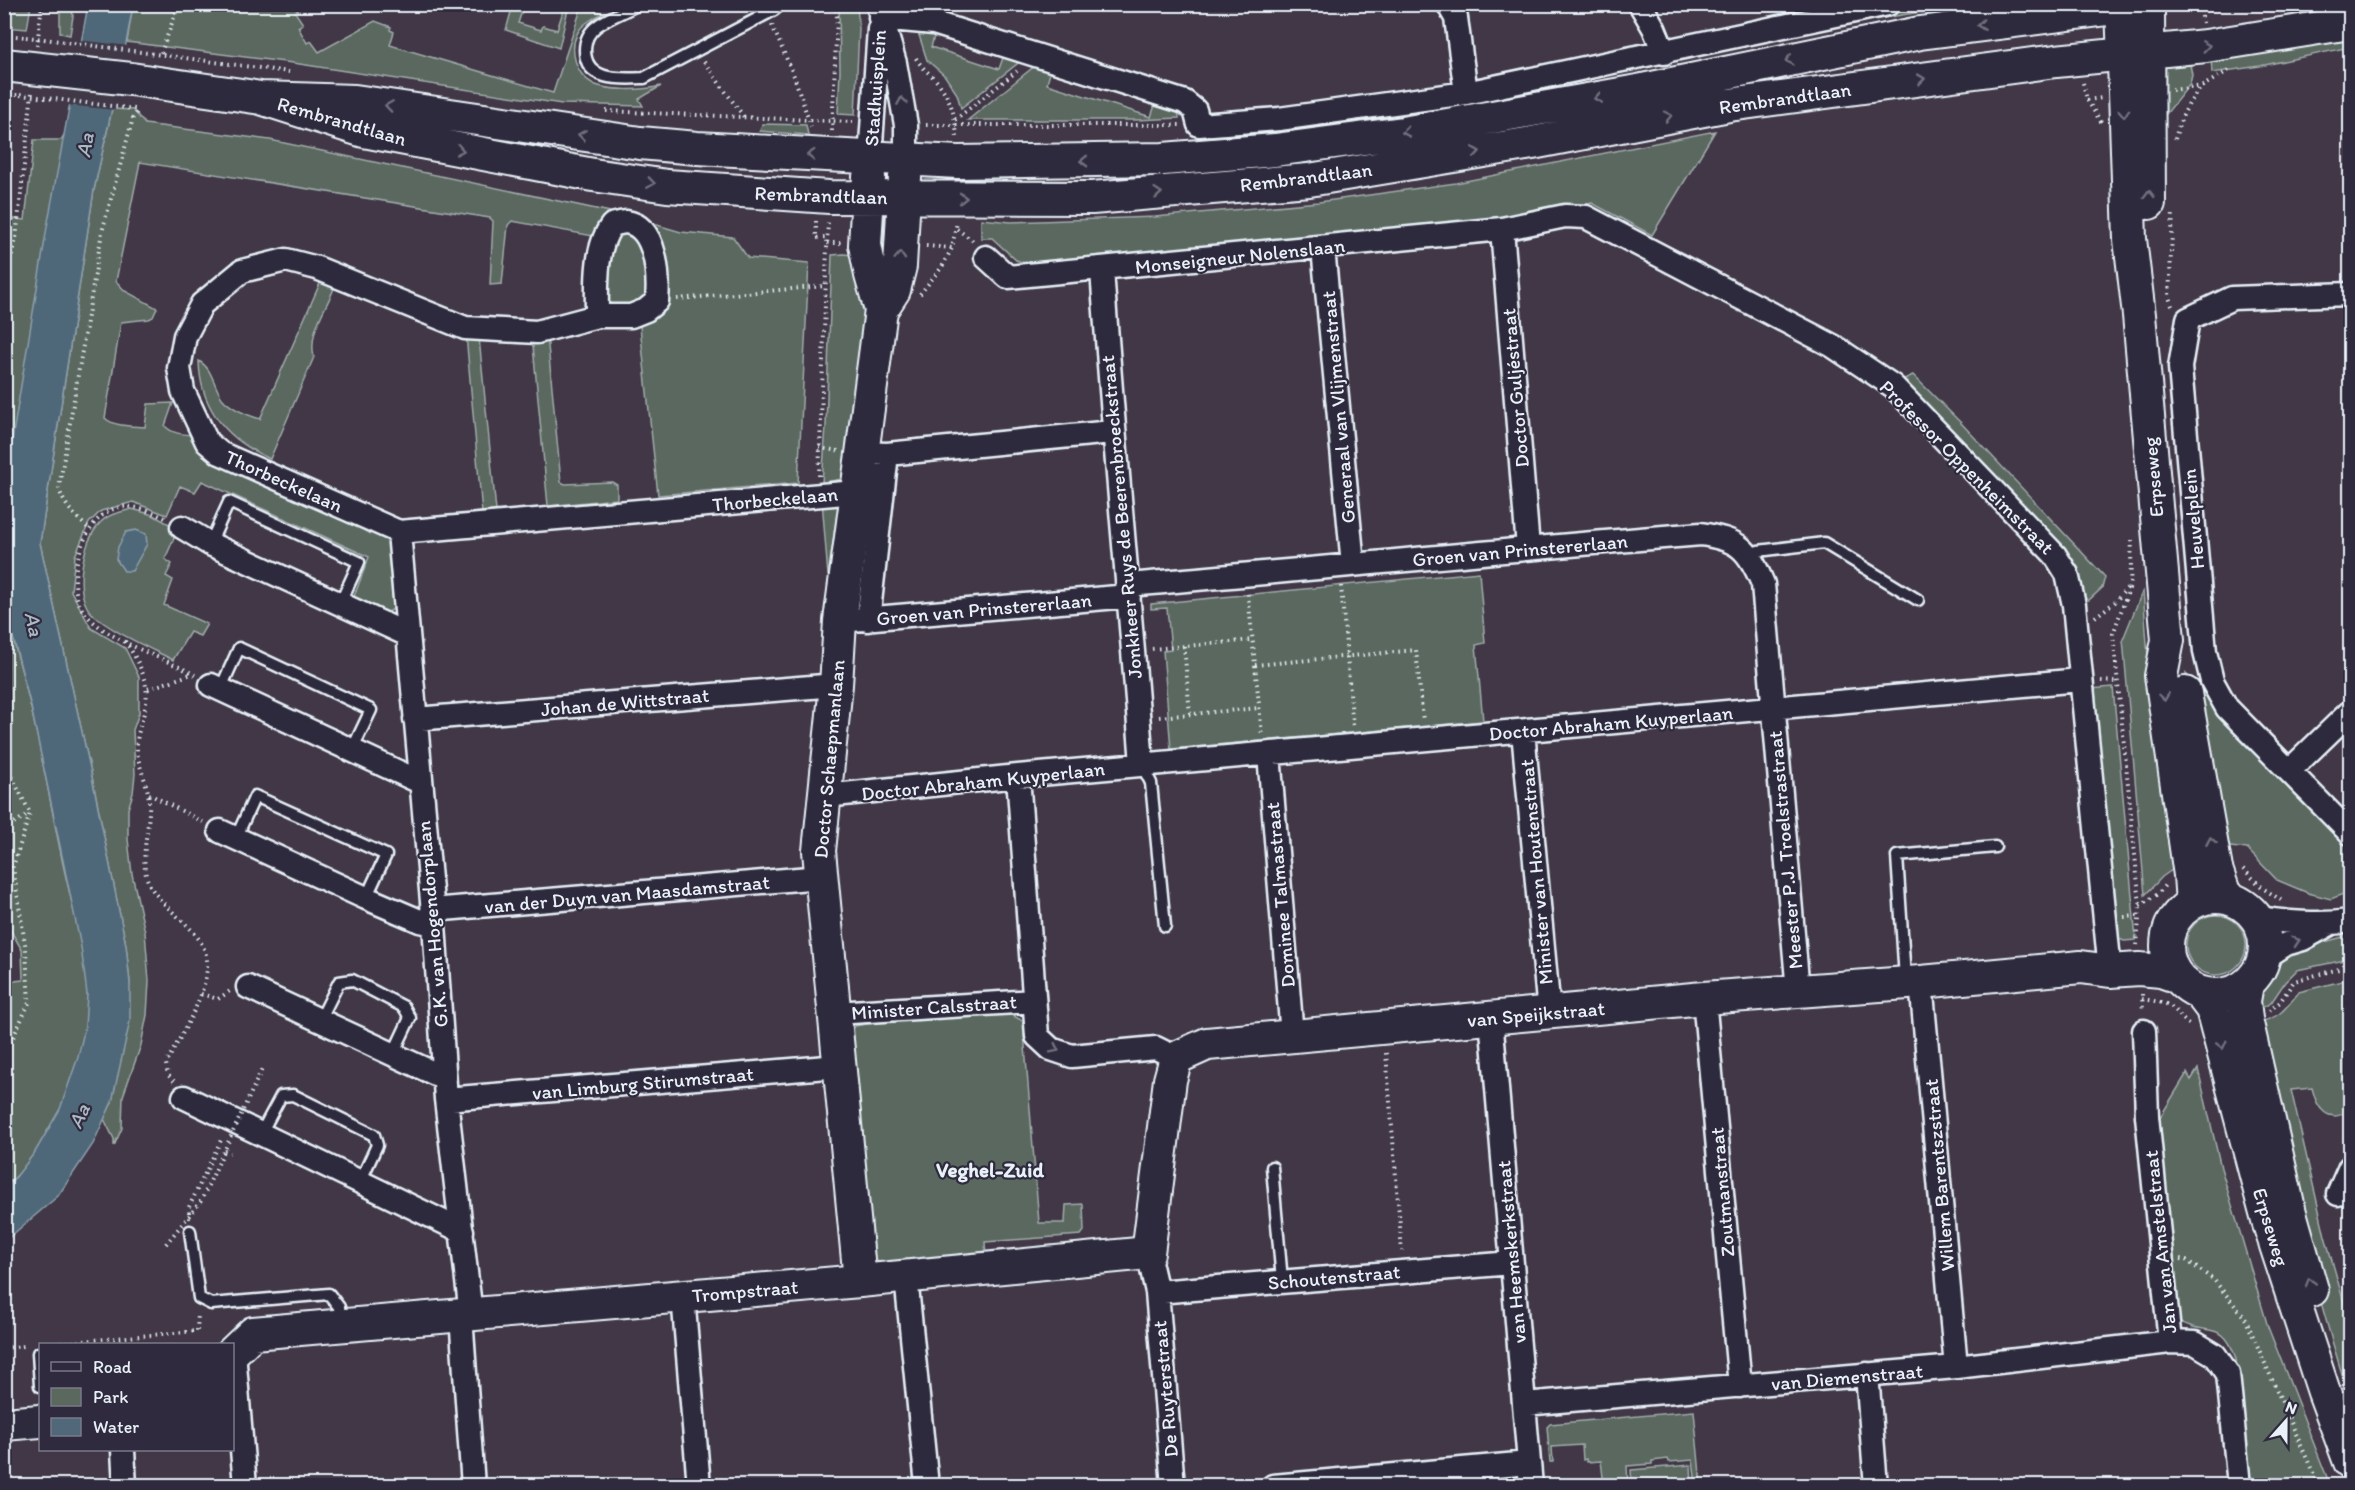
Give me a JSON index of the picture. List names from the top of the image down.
{
  "streets": {
    "main road": [
      "Rembrandtlaan",
      "Erpseweg",
      "Doctor Schaepmanlaan",
      "van Speijkstraat",
      "Trompstraat"
    ],
    "street": [
      "Stadhuisplein",
      "Monseigneur Nolenslaan",
      "Doctor Guljéstraat",
      "Generaal van Vlijmenstraat",
      "Professor Oppenheimstraat",
      "Thorbeckelaan",
      "Jonkheer Ruys de Beerenbroeckstraat",
      "Heuvelplein",
      "Groen van Prinstererlaan",
      "Johan de Wittstraat",
      "Doctor Abraham Kuyperlaan",
      "Meester P.J. Troelstrastraat",
      "Minister van Houtenstraat",
      "van der Duyn van Maasdamstraat",
      "Dominee Talmastraat",
      "G.K. van Hogendorplaan",
      "Minister Calsstraat",
      "van Limburg Stirumstraat",
      "Willem Barentszstraat",
      "Zoutmanstraat",
      "Jan van Amstelstraat",
      "van Heemskerkstraat",
      "Schoutenstraat",
      "van Diemenstraat",
      "De Ruyterstraat"
    ]
  },
  "crossings": [
    ["Stadhuisplein", "Rembrandtlaan"],
    ["Stadhuisplein", "Doctor Schaepmanlaan"],
    ["Rembrandtlaan", "Erpseweg"],
    ["Rembrandtlaan", "Doctor Schaepmanlaan"],
    ["Monseigneur Nolenslaan", "Doctor Guljéstraat"],
    ["Monseigneur Nolenslaan", "Generaal van Vlijmenstraat"],
    ["Monseigneur Nolenslaan", "Professor Oppenheimstraat"],
    ["Monseigneur Nolenslaan", "Jonkheer Ruys de Beerenbroeckstraat"],
    ["Doctor Guljéstraat", "Professor Oppenheimstraat"],
    ["Doctor Guljéstraat", "Groen van Prinstererlaan"],
    ["Generaal van Vlijmenstraat", "Groen van Prinstererlaan"],
    ["Professor Oppenheimstraat", "Doctor Abraham Kuyperlaan"],
    ["Professor Oppenheimstraat", "van Speijkstraat"],
    ["Erpseweg", "van Speijkstraat"],
    ["Thorbeckelaan", "Doctor Schaepmanlaan"],
    ["Thorbeckelaan", "G.K. van Hogendorplaan"],
    ["Jonkheer Ruys de Beerenbroeckstraat", "Groen van Prinstererlaan"],
    ["Jonkheer Ruys de Beerenbroeckstraat", "Doctor Abraham Kuyperlaan"],
    ["Groen van Prinstererlaan", "Doctor Abraham Kuyperlaan"],
    ["Groen van Prinstererlaan", "Doctor Schaepmanlaan"],
    ["Groen van Prinstererlaan", "Meester P.J. Troelstrastraat"],
    ["Johan de Wittstraat", "Doctor Schaepmanlaan"],
    ["Johan de Wittstraat", "G.K. van Hogendorplaan"],
    ["Doctor Abraham Kuyperlaan", "Doctor Schaepmanlaan"],
    ["Doctor Abraham Kuyperlaan", "Meester P.J. Troelstrastraat"],
    ["Doctor Abraham Kuyperlaan", "Minister van Houtenstraat"],
    ["Doctor Abraham Kuyperlaan", "Dominee Talmastraat"],
    ["Doctor Schaepmanlaan", "van der Duyn van Maasdamstraat"],
    ["Doctor Schaepmanlaan", "Minister Calsstraat"],
    ["Doctor Schaepmanlaan", "van Limburg Stirumstraat"],
    ["Doctor Schaepmanlaan", "Trompstraat"],
    ["Meester P.J. Troelstrastraat", "van Speijkstraat"],
    ["Minister van Houtenstraat", "van Speijkstraat"],
    ["van der Duyn van Maasdamstraat", "G.K. van Hogendorplaan"],
    ["Dominee Talmastraat", "van Speijkstraat"],
    ["G.K. van Hogendorplaan", "van Limburg Stirumstraat"],
    ["G.K. van Hogendorplaan", "Trompstraat"],
    ["van Speijkstraat", "Willem Barentszstraat"],
    ["van Speijkstraat", "Zoutmanstraat"],
    ["van Speijkstraat", "van Heemskerkstraat"],
    ["Willem Barentszstraat", "van Diemenstraat"],
    ["Zoutmanstraat", "van Diemenstraat"],
    ["Jan van Amstelstraat", "van Diemenstraat"],
    ["van Heemskerkstraat", "Schoutenstraat"],
    ["van Heemskerkstraat", "van Diemenstraat"],
    ["Schoutenstraat", "De Ruyterstraat"],
    ["Trompstraat", "De Ruyterstraat"]
  ],
  "districts": ["Veghel-Zuid"],
  "water": ["Aa"],
  "legend": ["Road", "Park", "Water"],
  "north": "top"
}
